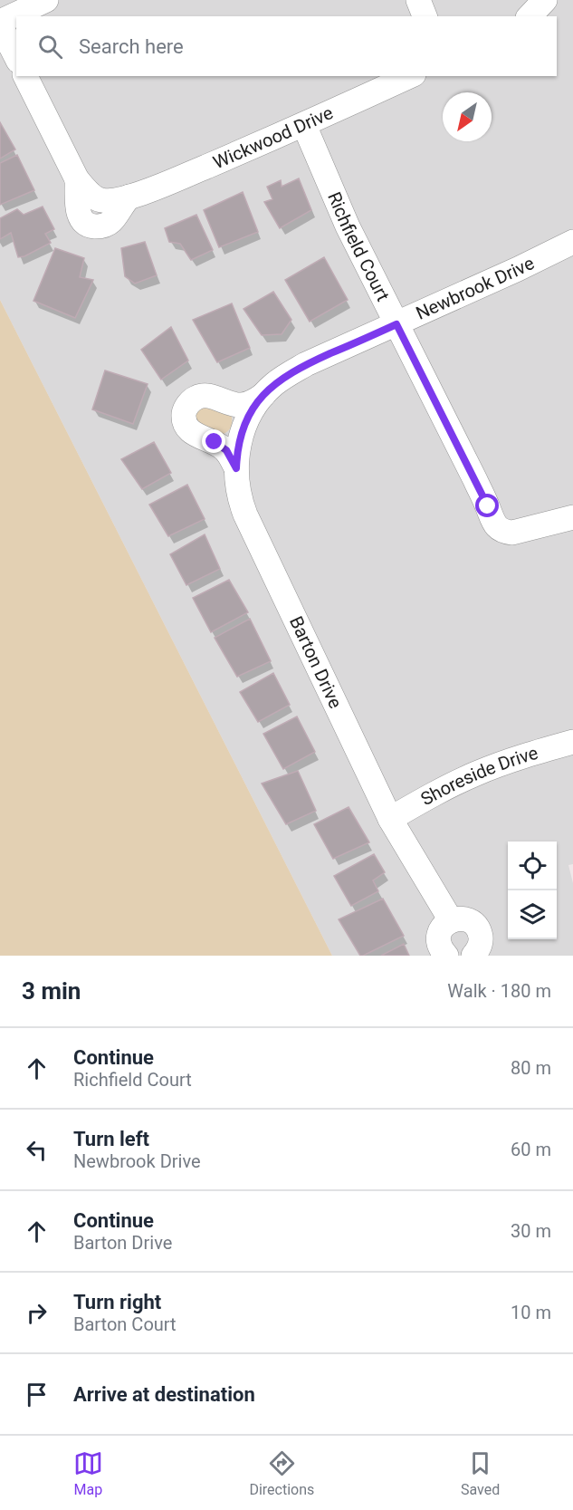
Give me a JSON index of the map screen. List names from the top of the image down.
{
  "streets": {
    "street": [
      "Wickwood Drive",
      "Richfield Court",
      "Newbrook Drive",
      "Barton Drive",
      "Shoreside Drive"
    ]
  },
  "crossings": [
    ["Wickwood Drive", "Richfield Court"],
    ["Richfield Court", "Newbrook Drive"],
    ["Newbrook Drive", "Barton Drive"],
    ["Barton Drive", "Shoreside Drive"]
  ],
  "north": "bottom left",
  "page": {
    "search": "Search here",
    "heading": ["3 min", "Walk · 180 m"],
    "list": [
      ["Continue", "Richfield Court", "80 m"],
      ["Turn left", "Newbrook Drive", "60 m"],
      ["Continue", "Barton Drive", "30 m"],
      ["Turn right", "Barton Court", "10 m"],
      "Arrive at destination"
    ],
    "nav": ["Map", "Directions", "Saved"]
  }
}
